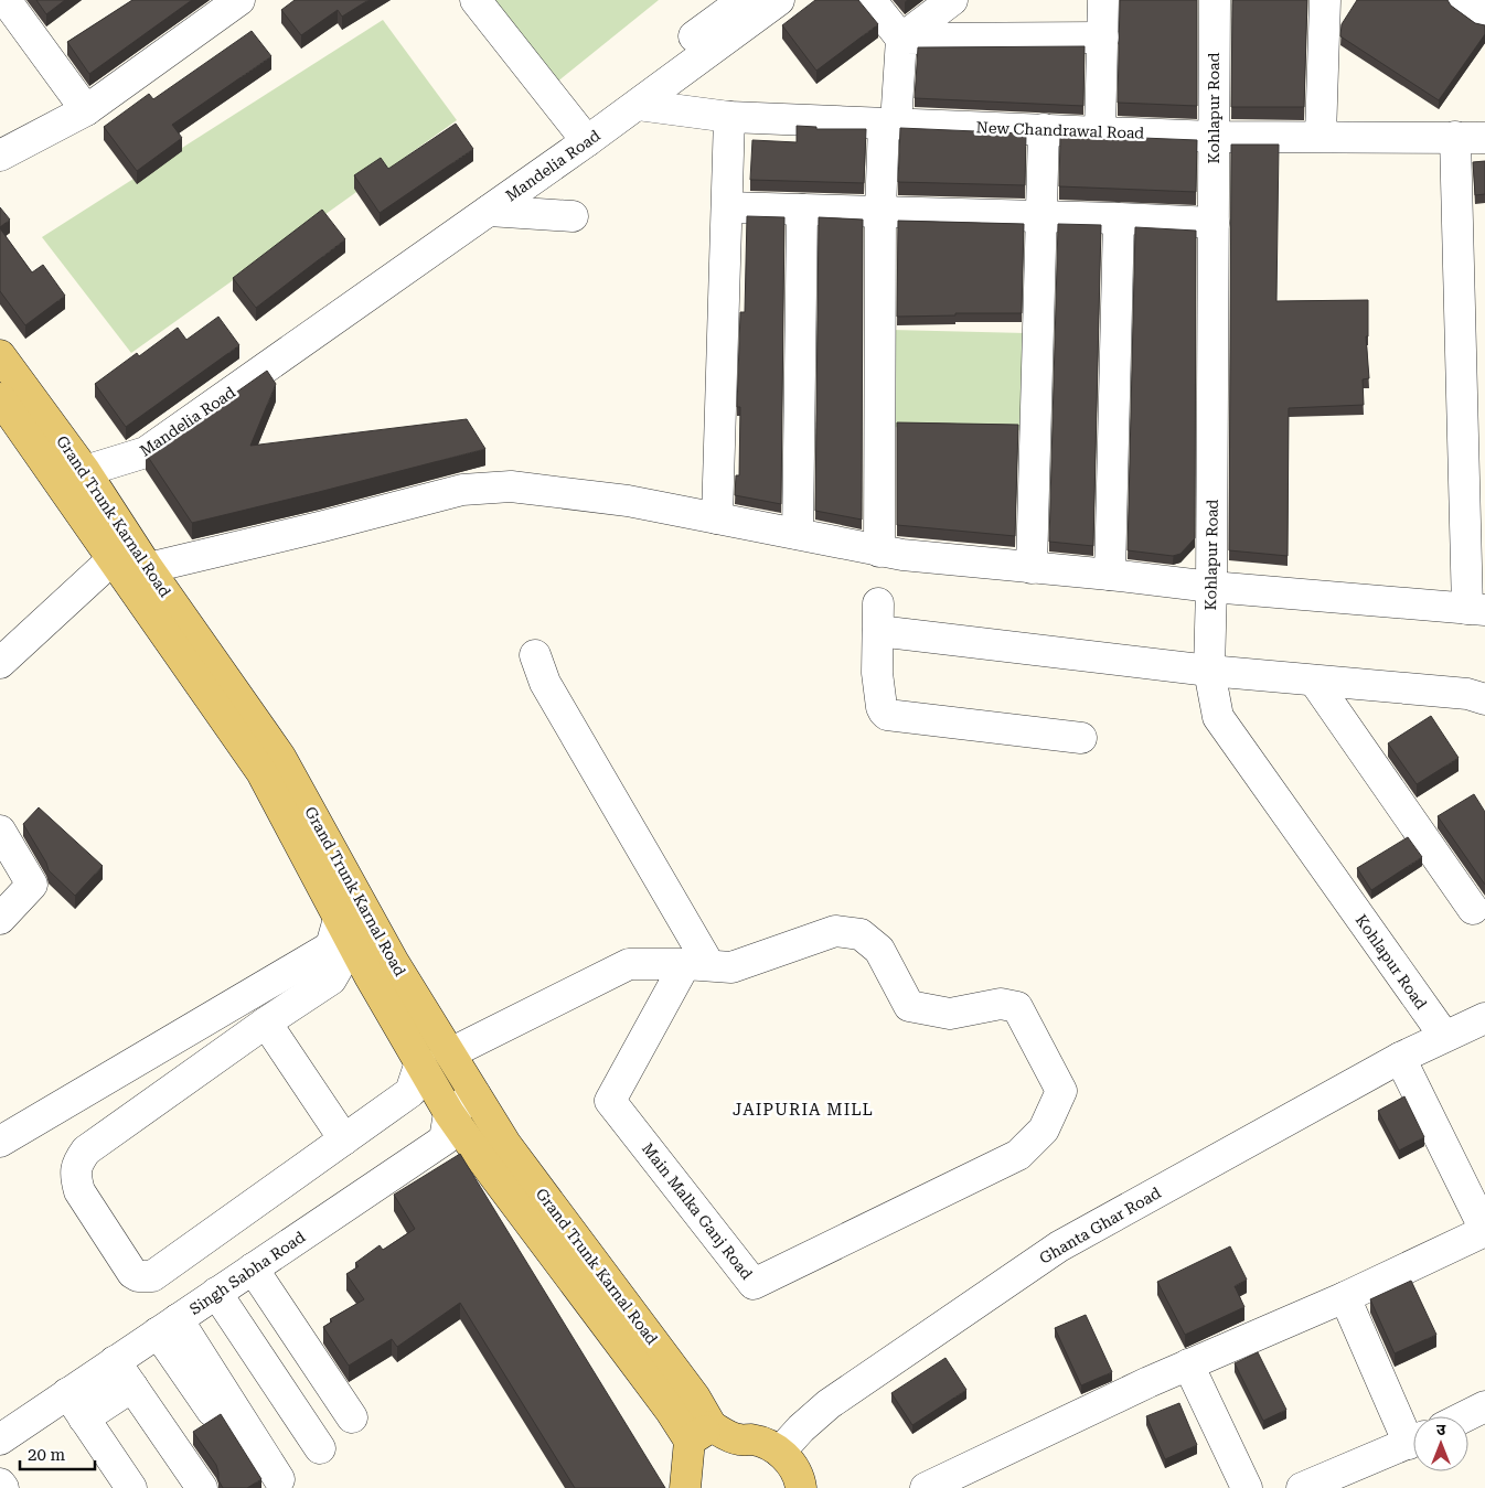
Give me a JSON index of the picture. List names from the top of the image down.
{
  "streets": {
    "main road": ["Grand Trunk Karnal Road"],
    "street": [
      "Kohlapur Road",
      "New Chandrawal Road",
      "Mandelia Road",
      "Main Malka Ganj Road",
      "Ghanta Ghar Road",
      "Singh Sabha Road"
    ]
  },
  "crossings": [
    ["Kohlapur Road", "New Chandrawal Road"],
    ["Kohlapur Road", "Ghanta Ghar Road"],
    ["New Chandrawal Road", "Mandelia Road"],
    ["Mandelia Road", "Grand Trunk Karnal Road"],
    ["Grand Trunk Karnal Road", "Singh Sabha Road"]
  ],
  "districts": ["JAIPURIA MILL"],
  "scale_bar": "20 m",
  "north": "top"
}
